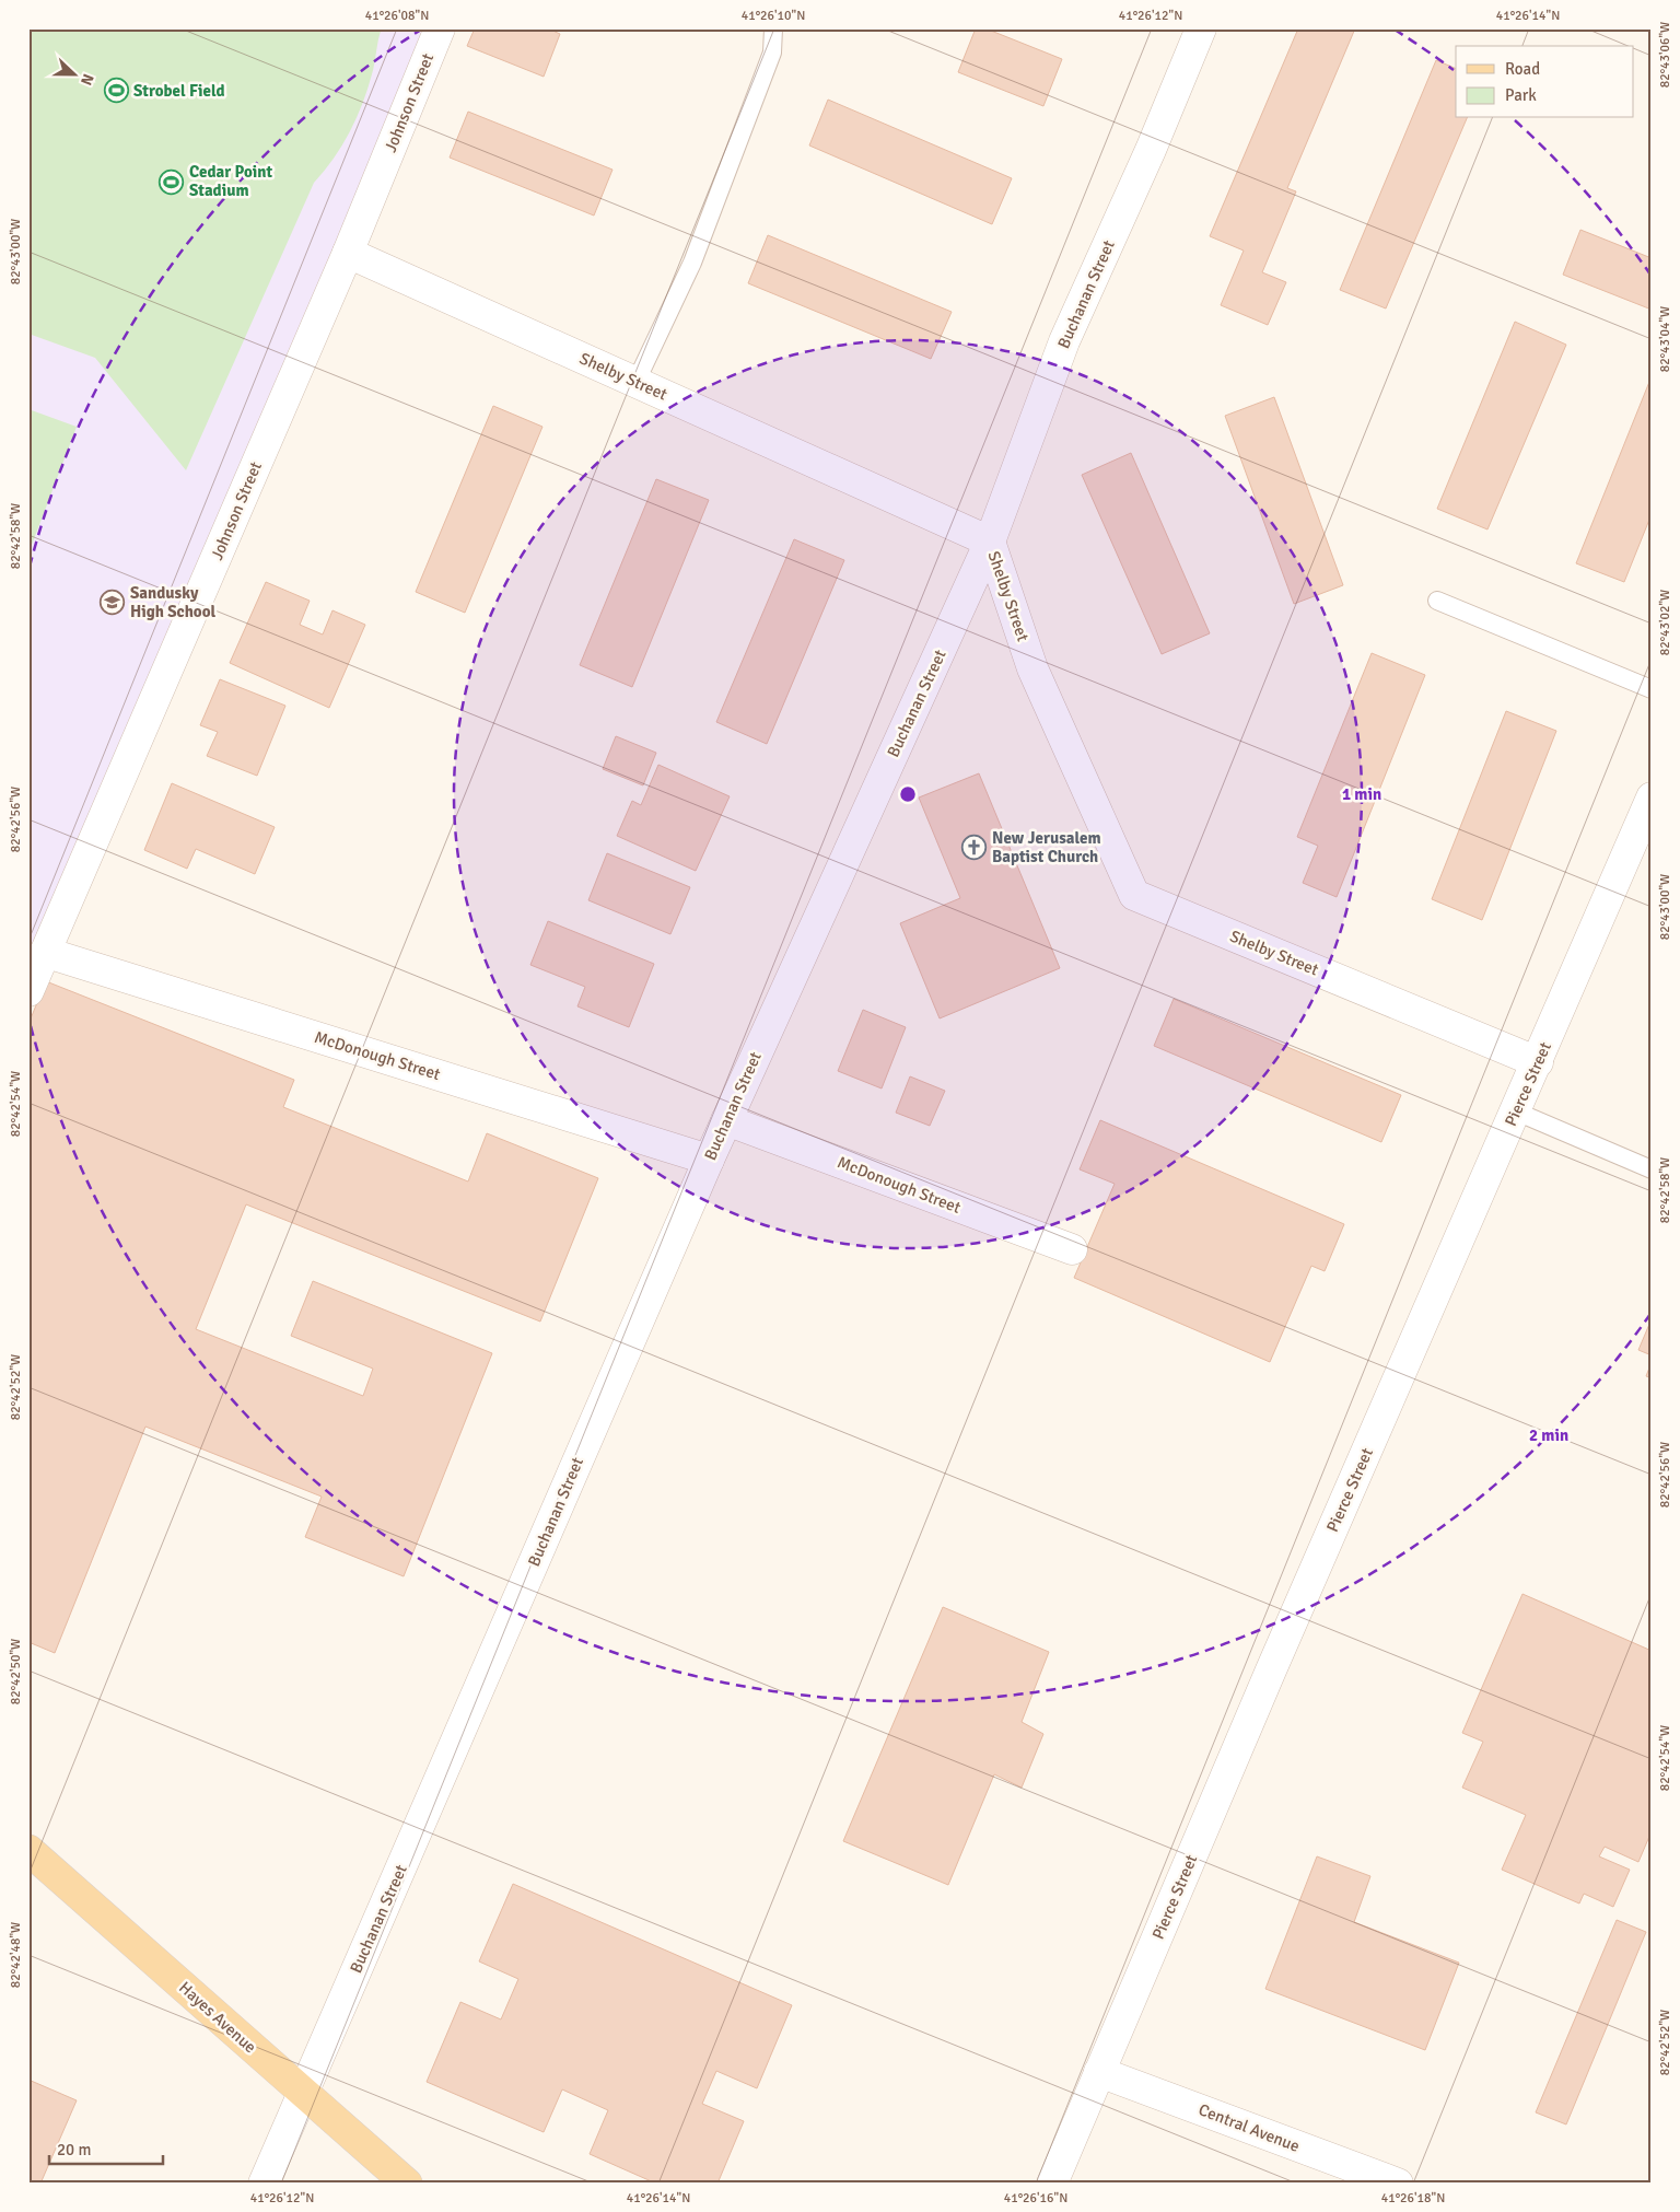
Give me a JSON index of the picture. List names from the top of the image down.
{
  "streets": {
    "main road": ["Hayes Avenue"],
    "street": [
      "Johnson Street",
      "Buchanan Street",
      "Shelby Street",
      "McDonough Street",
      "Pierce Street",
      "Central Avenue"
    ]
  },
  "crossings": [
    ["Johnson Street", "Shelby Street"],
    ["Johnson Street", "McDonough Street"],
    ["Buchanan Street", "Shelby Street"],
    ["Buchanan Street", "McDonough Street"],
    ["Buchanan Street", "Hayes Avenue"],
    ["Shelby Street", "Pierce Street"],
    ["Pierce Street", "Central Avenue"]
  ],
  "places": {
    "sports": ["Strobel Field", "Cedar Point Stadium"],
    "school or university": ["Sandusky High School"],
    "church": ["New Jerusalem Baptist Church"]
  },
  "legend": ["Road", "Park"],
  "scale_bar": "20 m",
  "north": "right",
  "coordinates": [
    "41°26'08\"N",
    "41°26'10\"N",
    "41°26'12\"N",
    "41°26'14\"N",
    "82°43'06\"W",
    "82°43'00\"W",
    "82°43'04\"W",
    "82°42'58\"W",
    "82°43'02\"W",
    "82°42'56\"W",
    "82°42'54\"W",
    "82°42'52\"W",
    "82°42'50\"W",
    "82°42'48\"W",
    "41°26'16\"N",
    "41°26'18\"N"
  ],
  "rings": ["1 min", "2 min"]
}
